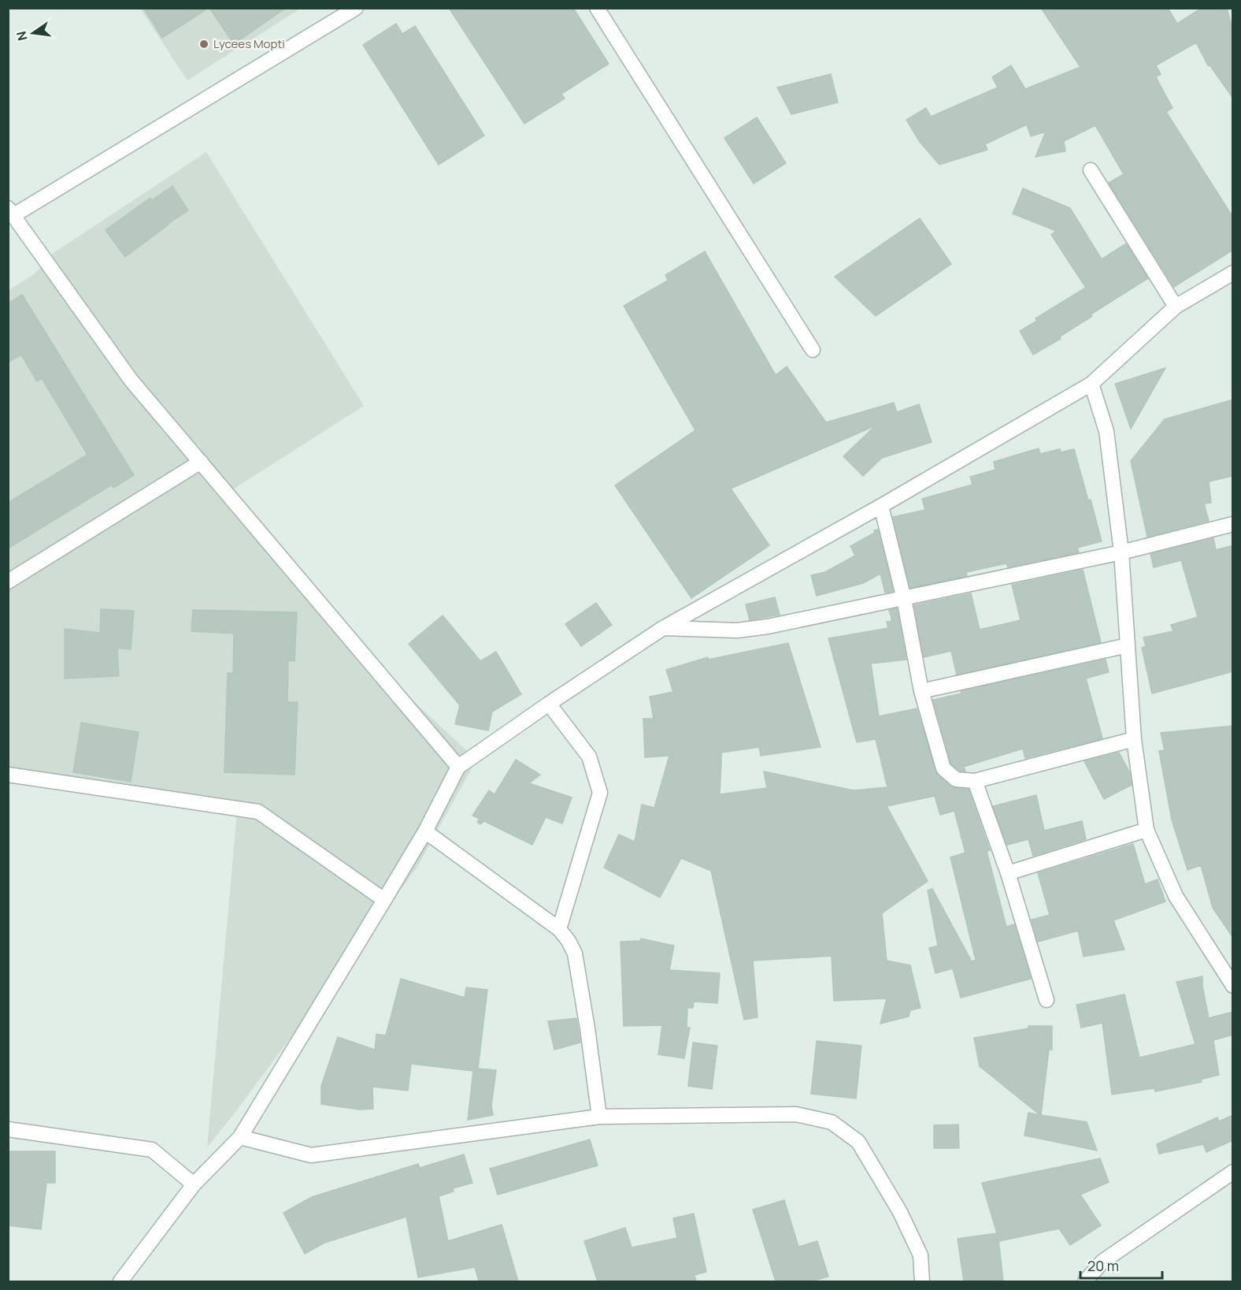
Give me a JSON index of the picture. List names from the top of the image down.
{
  "places": ["Lycees Mopti"],
  "scale_bar": "20 m",
  "north": "left"
}
